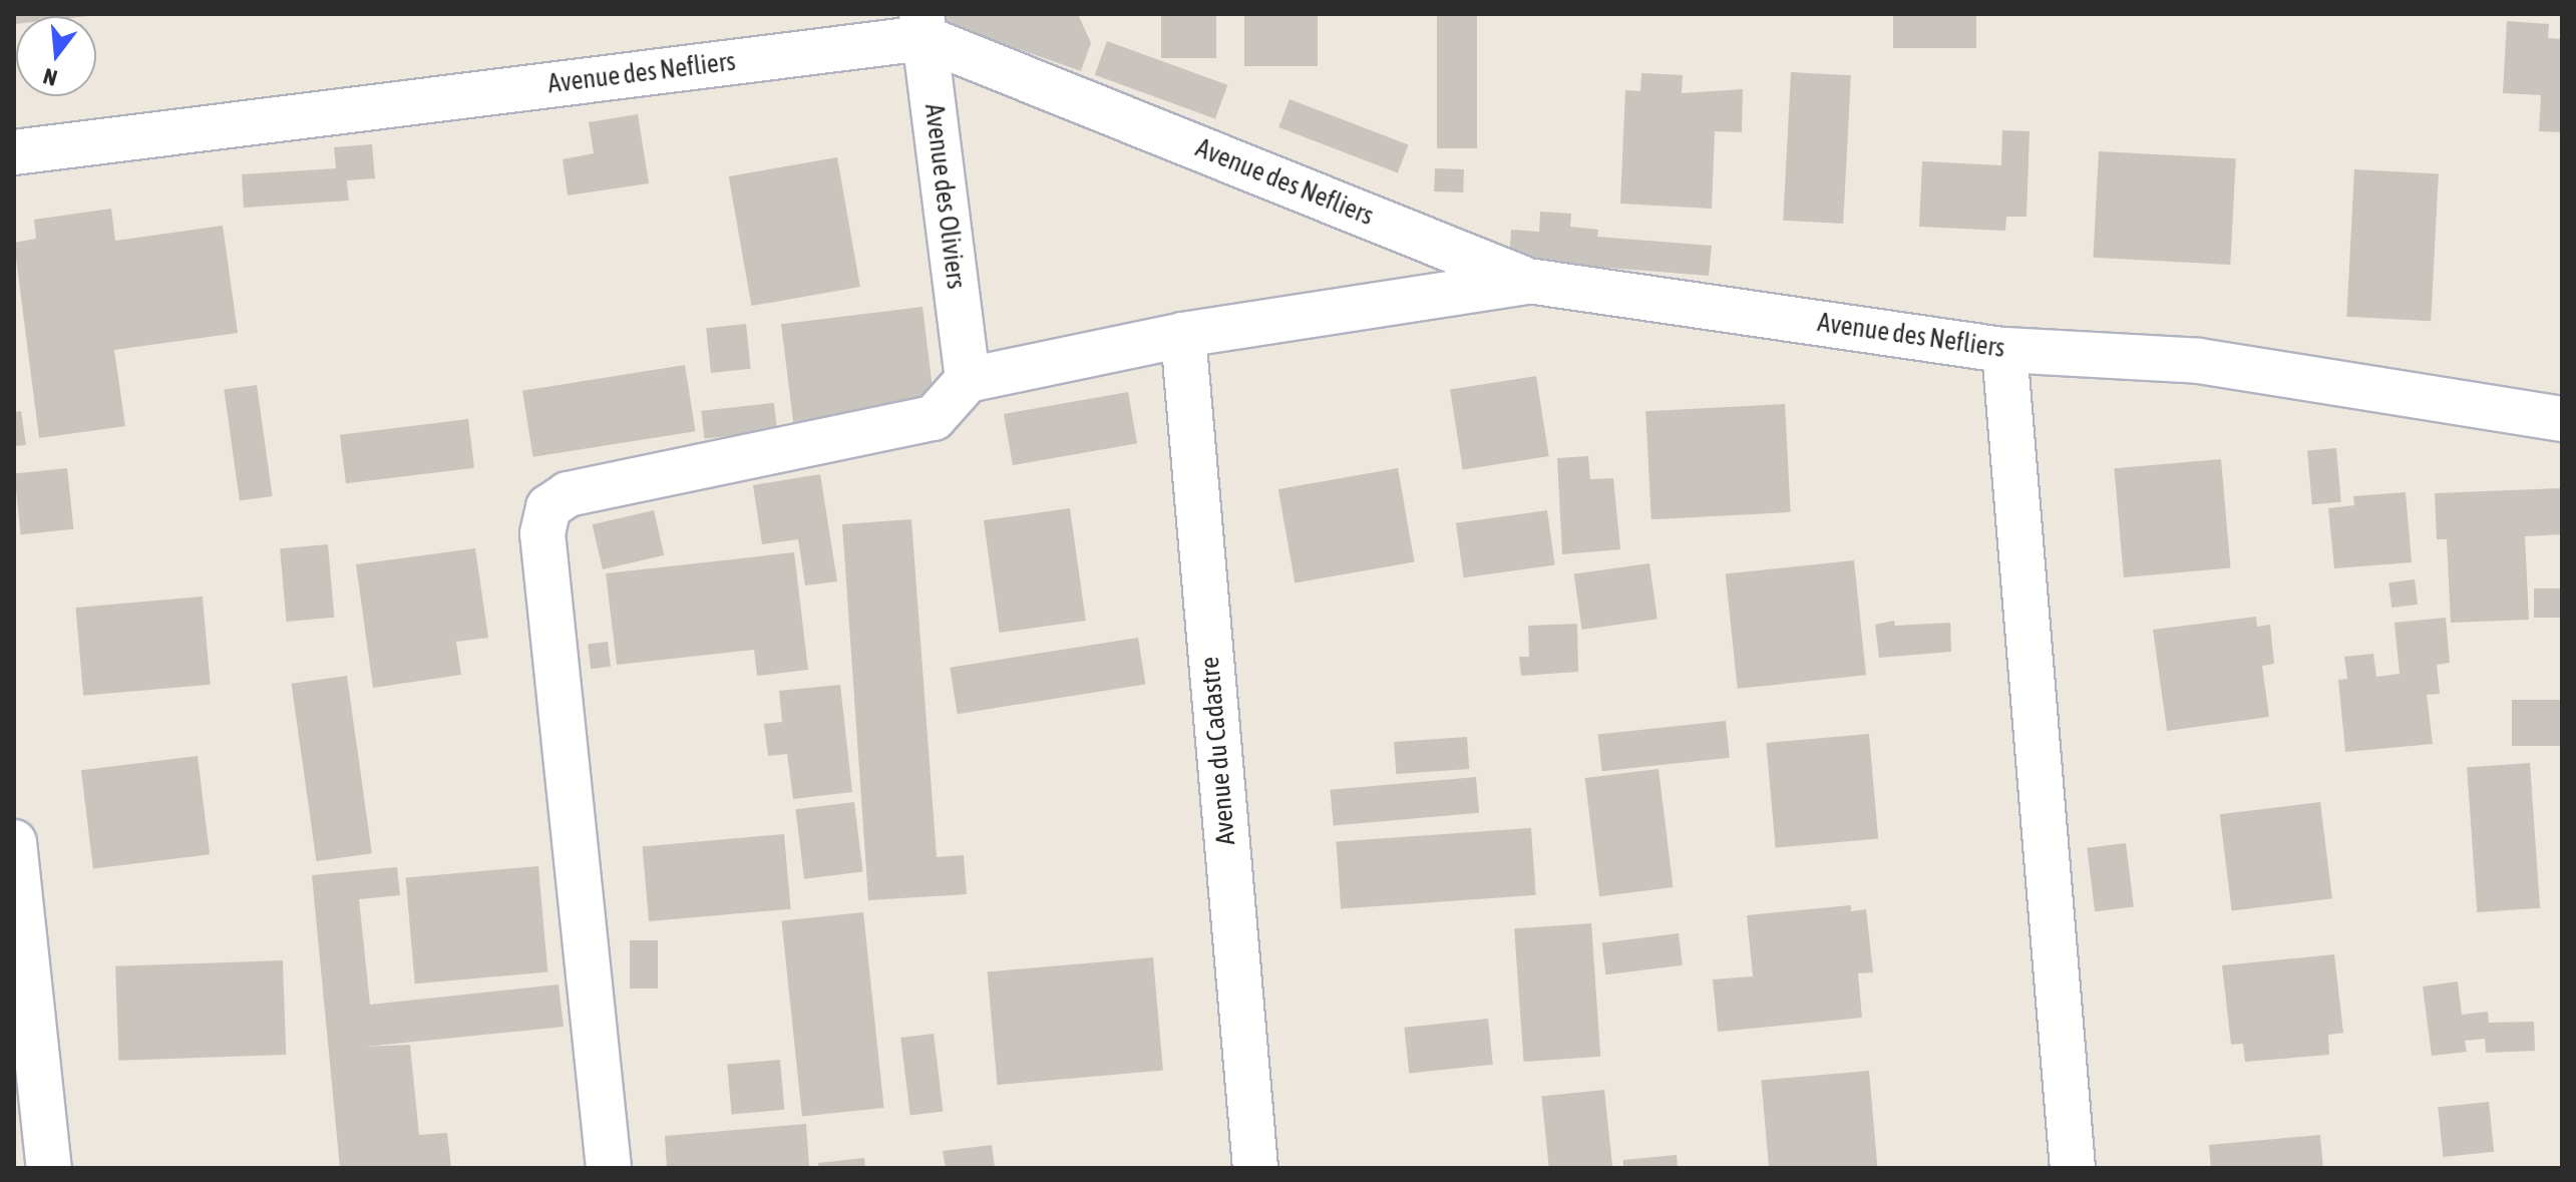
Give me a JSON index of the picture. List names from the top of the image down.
{
  "streets": {
    "street": ["Avenue des Nefliers", "Avenue des Oliviers", "Avenue du Cadastre"]
  },
  "crossings": [
    ["Avenue des Nefliers", "Avenue des Oliviers"]
  ],
  "north": "bottom"
}
